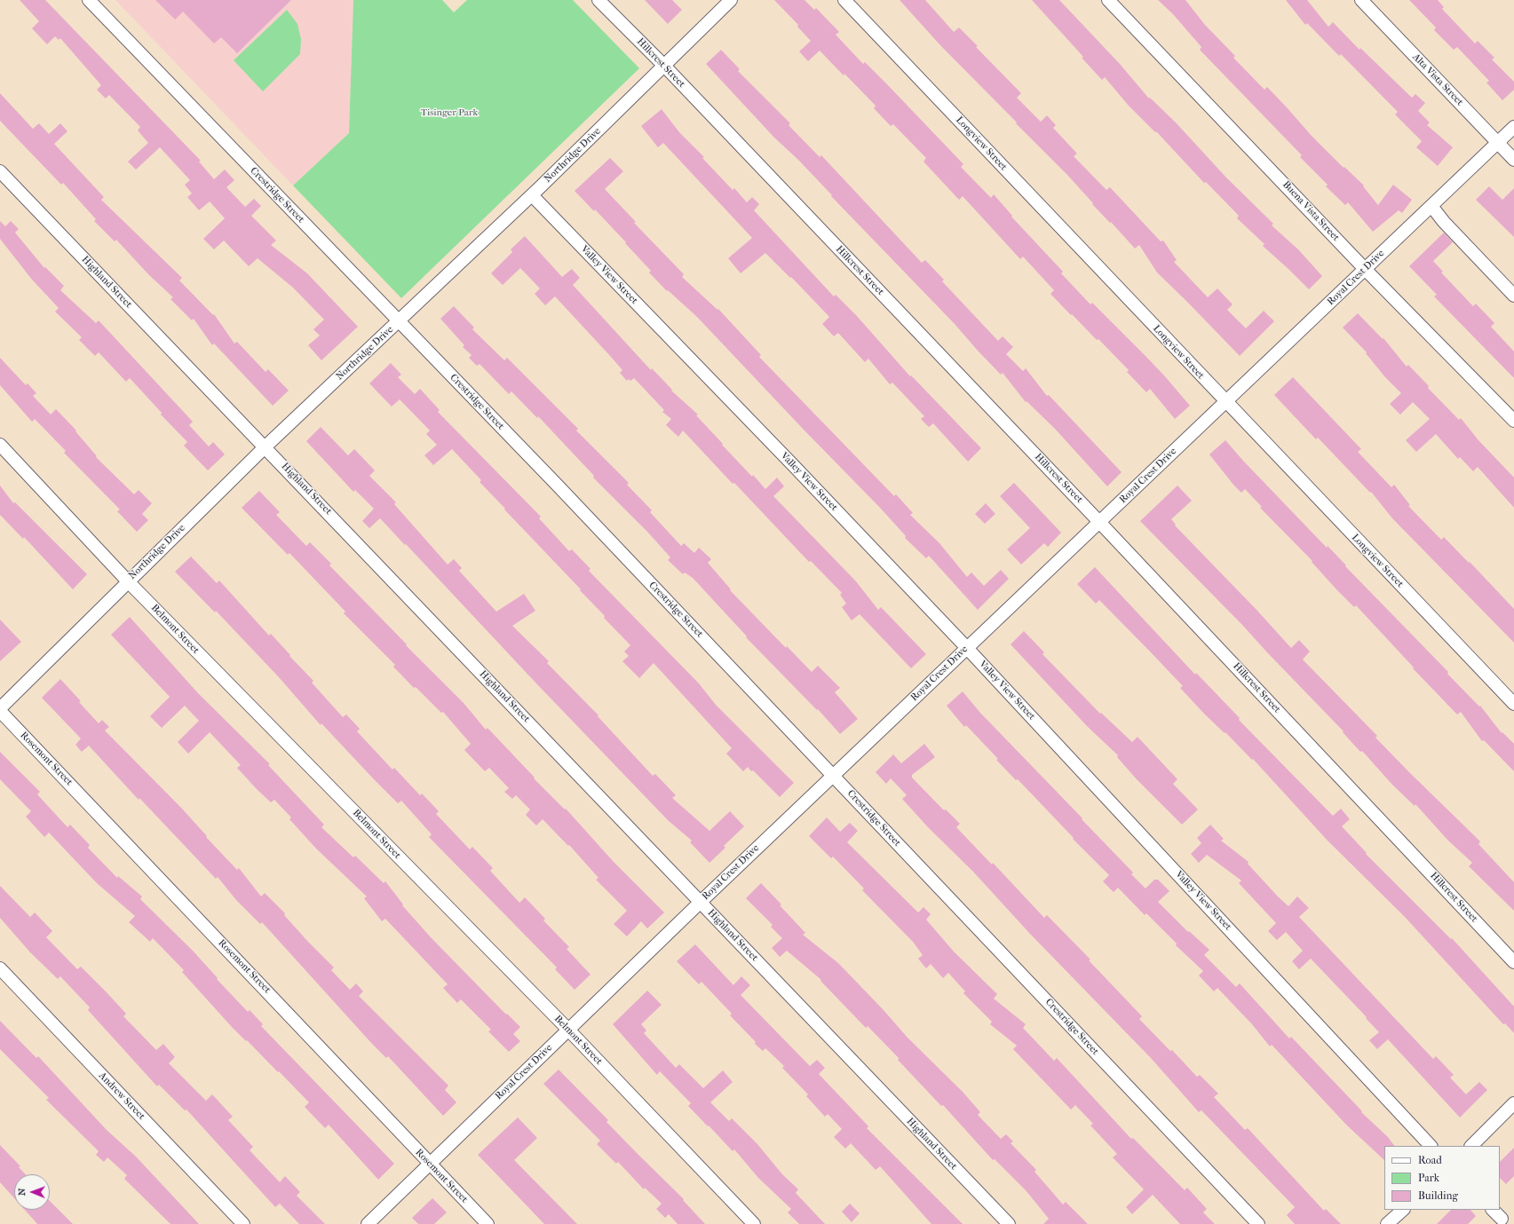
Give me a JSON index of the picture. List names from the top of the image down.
{
  "streets": {
    "street": [
      "Hillcrest Street",
      "Alta Vista Street",
      "Longview Street",
      "Northridge Drive",
      "Crestridge Street",
      "Buena Vista Street",
      "Valley View Street",
      "Royal Crest Drive",
      "Highland Street",
      "Belmont Street",
      "Rosemont Street",
      "Andrew Street"
    ]
  },
  "crossings": [
    ["Hillcrest Street", "Northridge Drive"],
    ["Hillcrest Street", "Royal Crest Drive"],
    ["Alta Vista Street", "Royal Crest Drive"],
    ["Longview Street", "Royal Crest Drive"],
    ["Northridge Drive", "Crestridge Street"],
    ["Northridge Drive", "Valley View Street"],
    ["Northridge Drive", "Highland Street"],
    ["Northridge Drive", "Belmont Street"],
    ["Northridge Drive", "Rosemont Street"],
    ["Crestridge Street", "Royal Crest Drive"],
    ["Buena Vista Street", "Royal Crest Drive"],
    ["Valley View Street", "Royal Crest Drive"],
    ["Royal Crest Drive", "Highland Street"],
    ["Royal Crest Drive", "Belmont Street"],
    ["Royal Crest Drive", "Rosemont Street"]
  ],
  "parks": ["Tisinger Park"],
  "legend": ["Road", "Park", "Building"],
  "north": "left"
}
